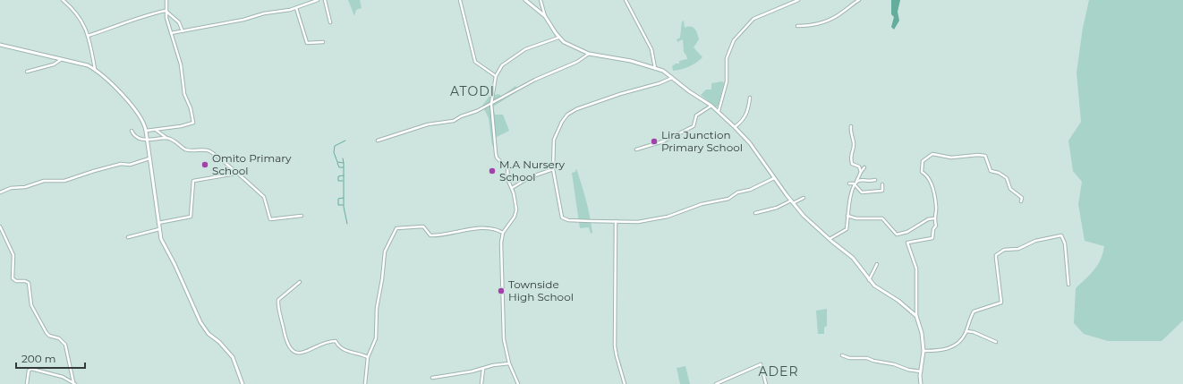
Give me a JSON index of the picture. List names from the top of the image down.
{
  "districts": ["ATODI", "ADER"],
  "places": [
    "Lira Junction Primary School",
    "Omito Primary School",
    "M.A Nursery School",
    "Townside High School"
  ],
  "scale_bar": "200 m"
}
